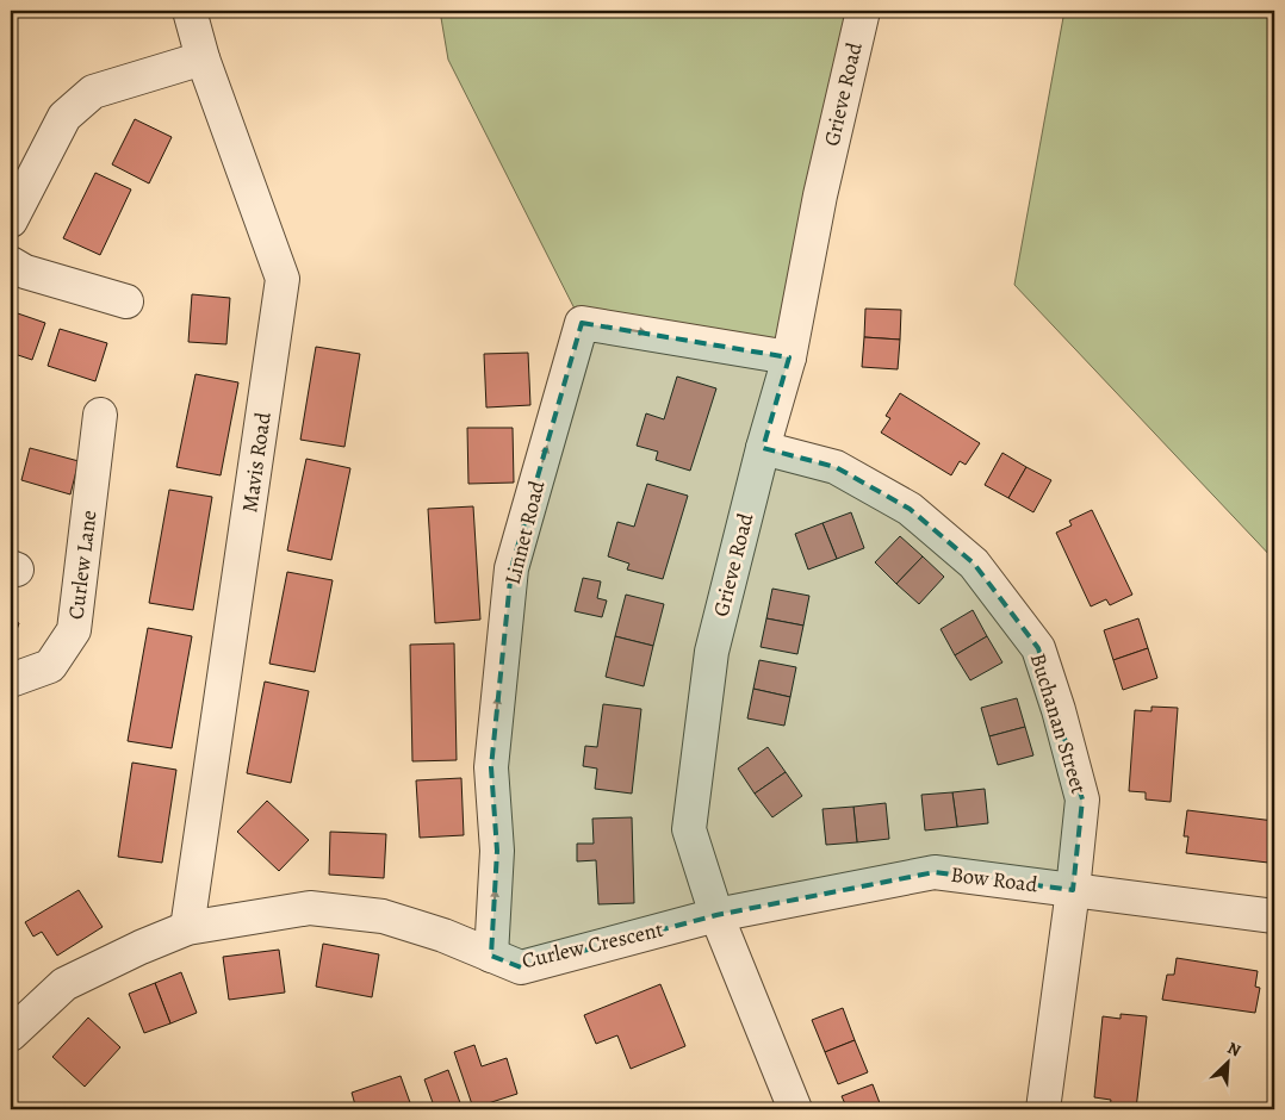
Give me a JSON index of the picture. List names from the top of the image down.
{
  "streets": {
    "street": [
      "Grieve Road",
      "Mavis Road",
      "Linnet Road",
      "Curlew Lane",
      "Buchanan Street",
      "Bow Road",
      "Curlew Crescent"
    ]
  },
  "crossings": [
    ["Grieve Road", "Linnet Road"],
    ["Grieve Road", "Buchanan Street"],
    ["Grieve Road", "Bow Road"],
    ["Grieve Road", "Curlew Crescent"],
    ["Mavis Road", "Curlew Crescent"],
    ["Linnet Road", "Curlew Crescent"],
    ["Buchanan Street", "Bow Road"],
    ["Bow Road", "Curlew Crescent"]
  ],
  "north": "top right"
}
